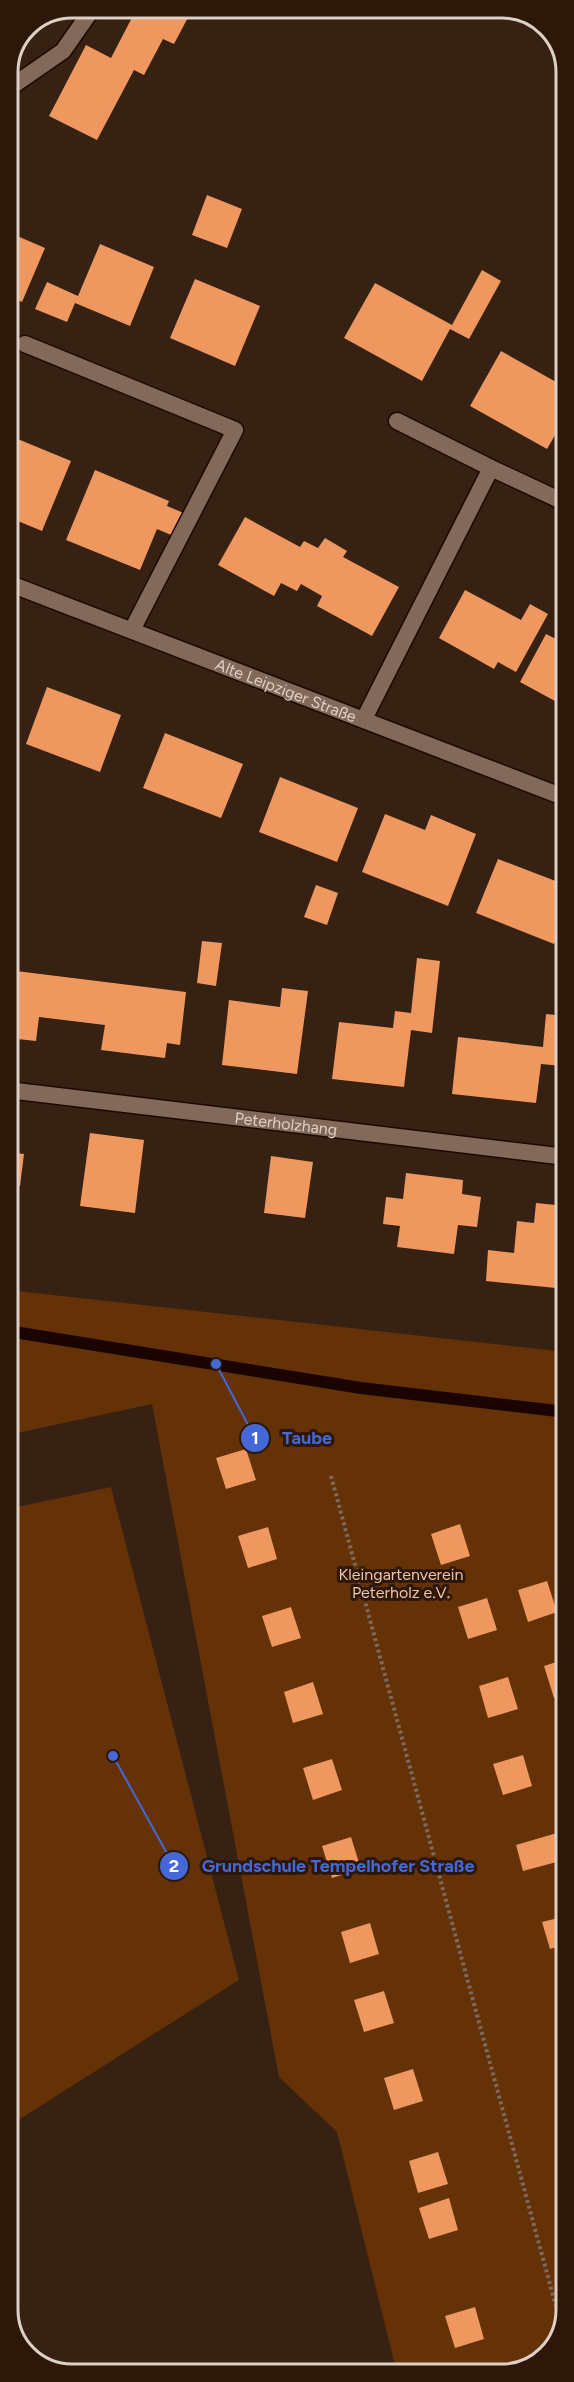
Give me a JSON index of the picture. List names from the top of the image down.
{
  "streets": {
    "street": ["Alte Leipziger Straße", "Peterholzhang"]
  },
  "parks": ["Kleingartenverein Peterholz e.V."],
  "places": ["Taube", "Grundschule Tempelhofer Straße"]
}
